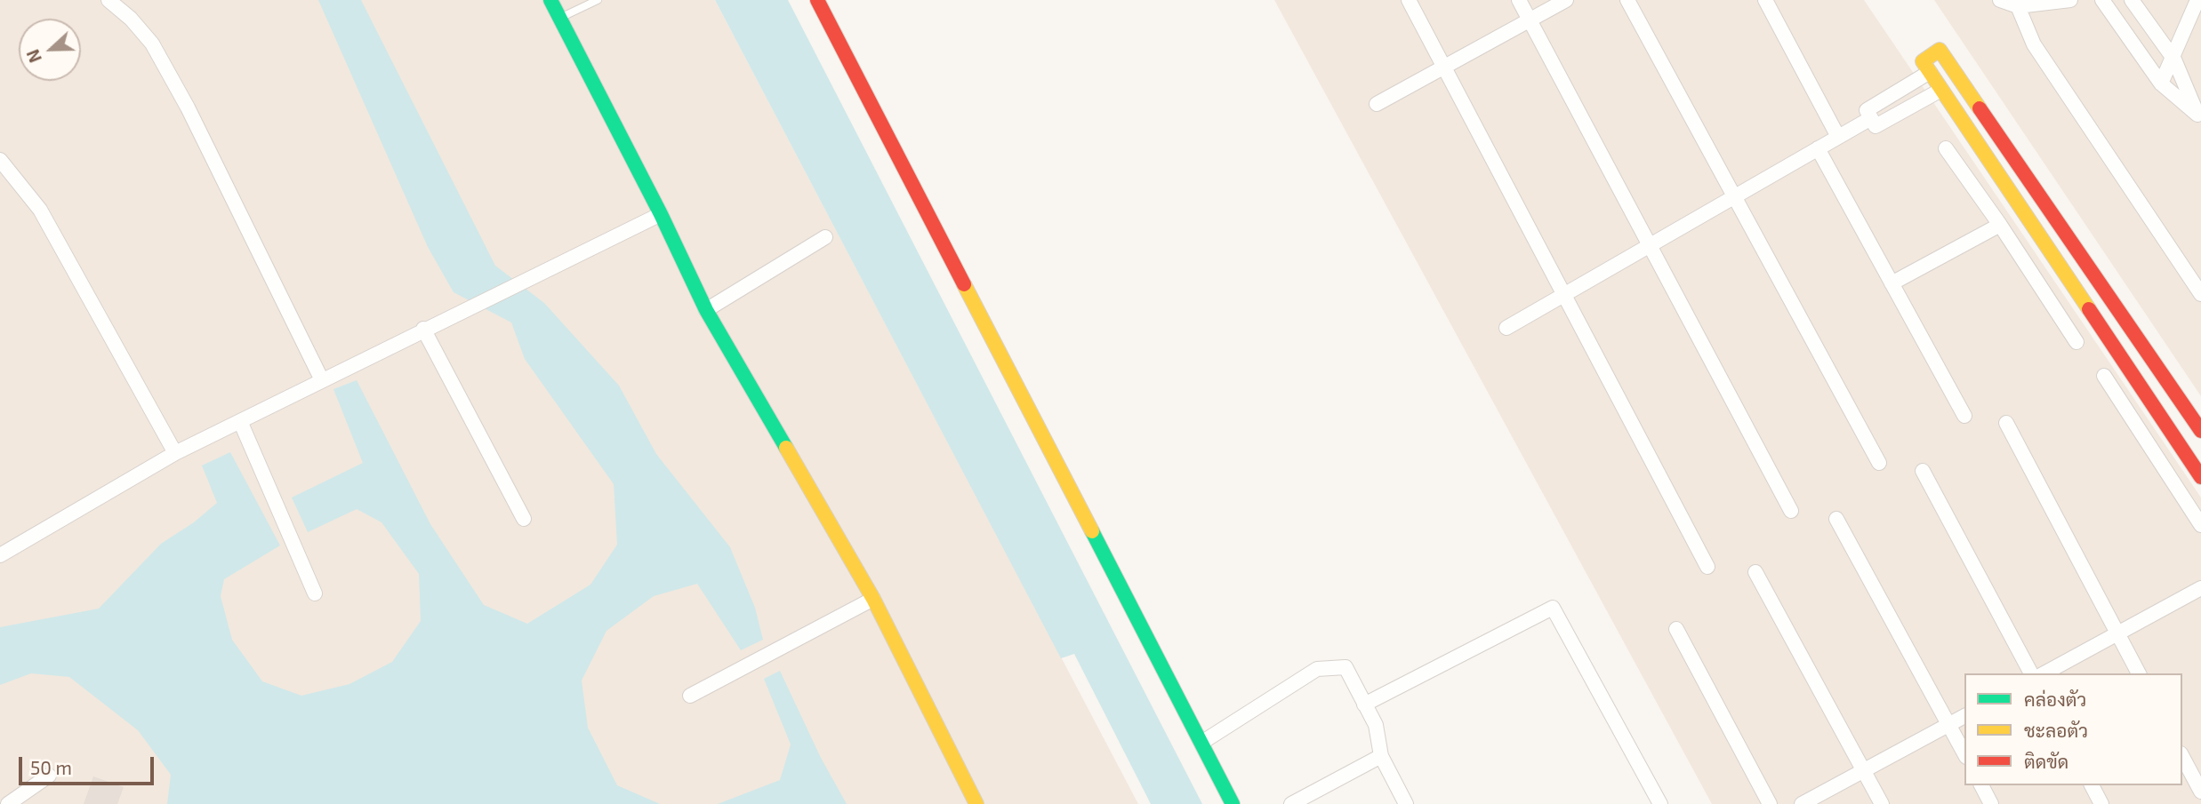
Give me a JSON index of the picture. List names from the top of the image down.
{
  "legend": ["คล่องตัว", "ชะลอตัว", "ติดขัด"],
  "scale_bar": "50 m",
  "north": "left"
}
